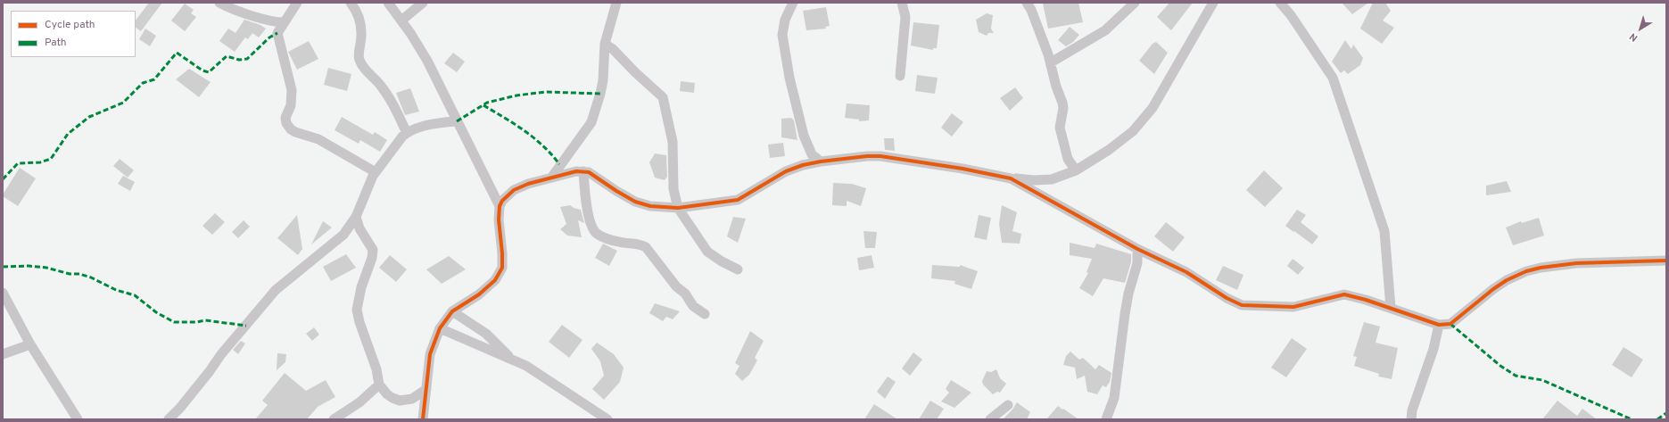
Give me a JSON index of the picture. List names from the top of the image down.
{
  "legend": ["Cycle path", "Path"],
  "north": "bottom left"
}
